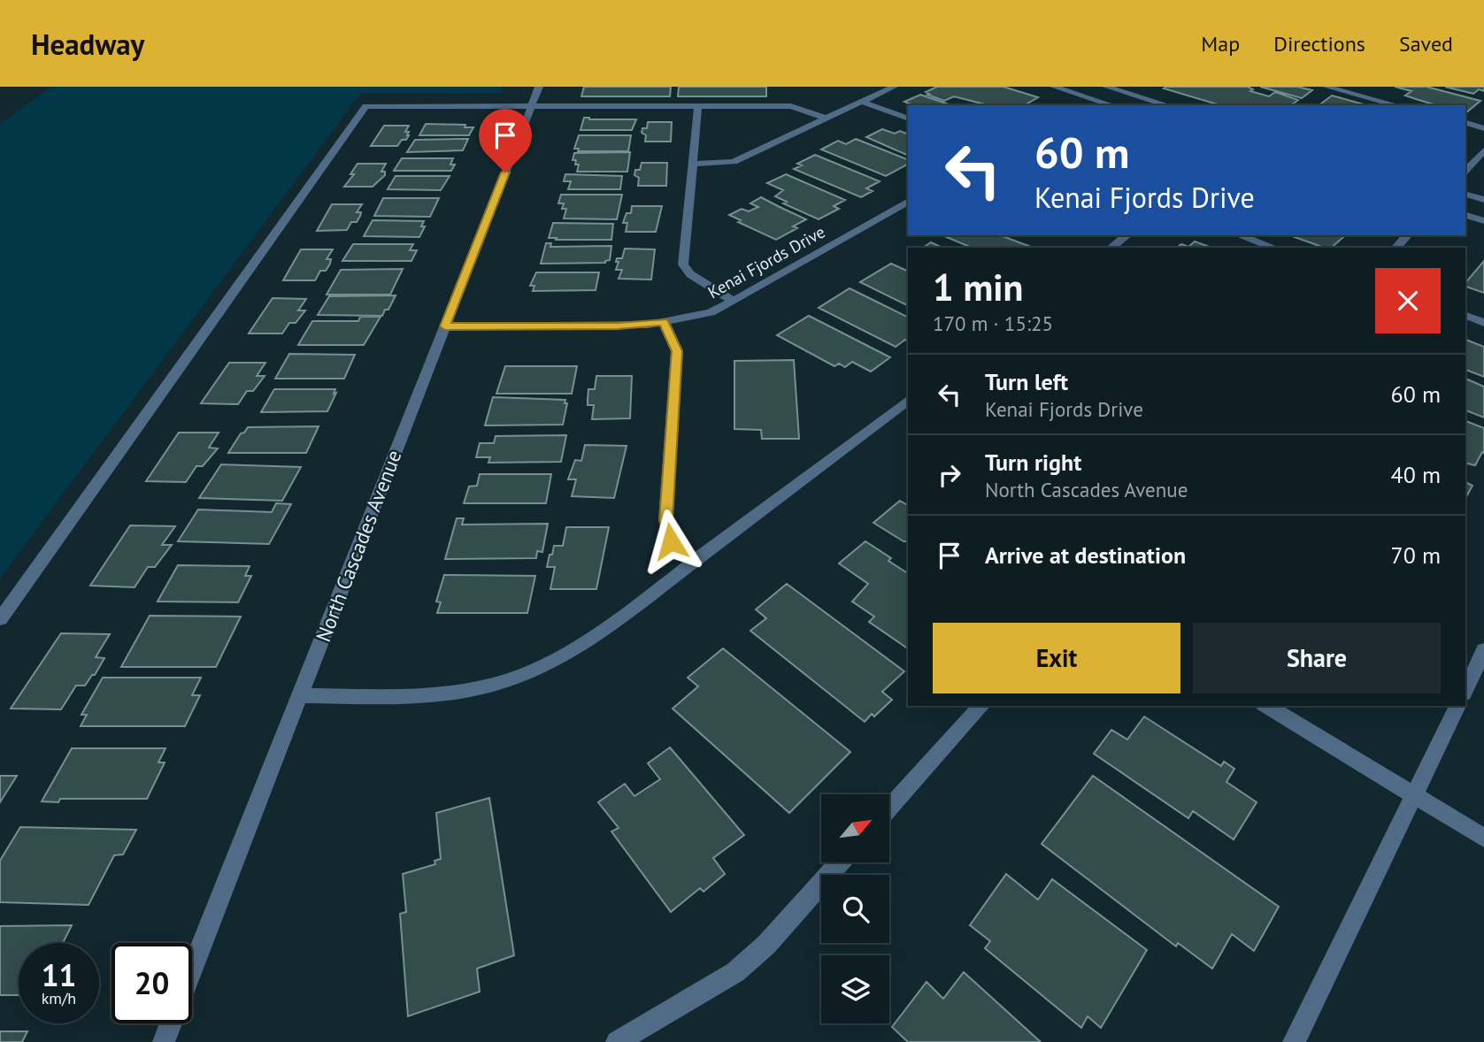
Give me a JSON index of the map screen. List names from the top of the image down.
{
  "streets": {
    "street": ["Kenai Fjords Drive", "North Cascades Avenue"]
  },
  "crossings": [
    ["Kenai Fjords Drive", "North Cascades Avenue"]
  ],
  "north": "top right",
  "page": {
    "header": "Headway",
    "nav": ["Map", "Directions", "Saved"],
    "turn": ["60 m", "Kenai Fjords Drive"],
    "heading": ["1 min", "170 m · 15:25"],
    "list": [
      {
        "name": "Turn left",
        "note": "Kenai Fjords Drive",
        "value": "60 m"
      },
      {
        "name": "Turn right",
        "note": "North Cascades Avenue",
        "value": "40 m"
      },
      {
        "name": "Arrive at destination",
        "value": "70 m"
      }
    ],
    "buttons": ["Exit", "Share"],
    "speed": "11 km/h",
    "limit": "20"
  }
}
